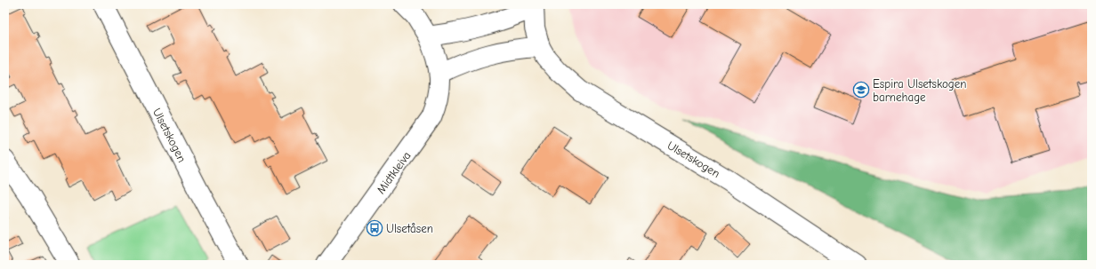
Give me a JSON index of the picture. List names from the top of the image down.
{
  "streets": {
    "street": ["Ulsetskogen", "Midtkleiva"]
  },
  "places": {
    "school or university": ["Espira Ulsetskogen barnehage"],
    "bus stop": ["Ulsetåsen"]
  }
}
